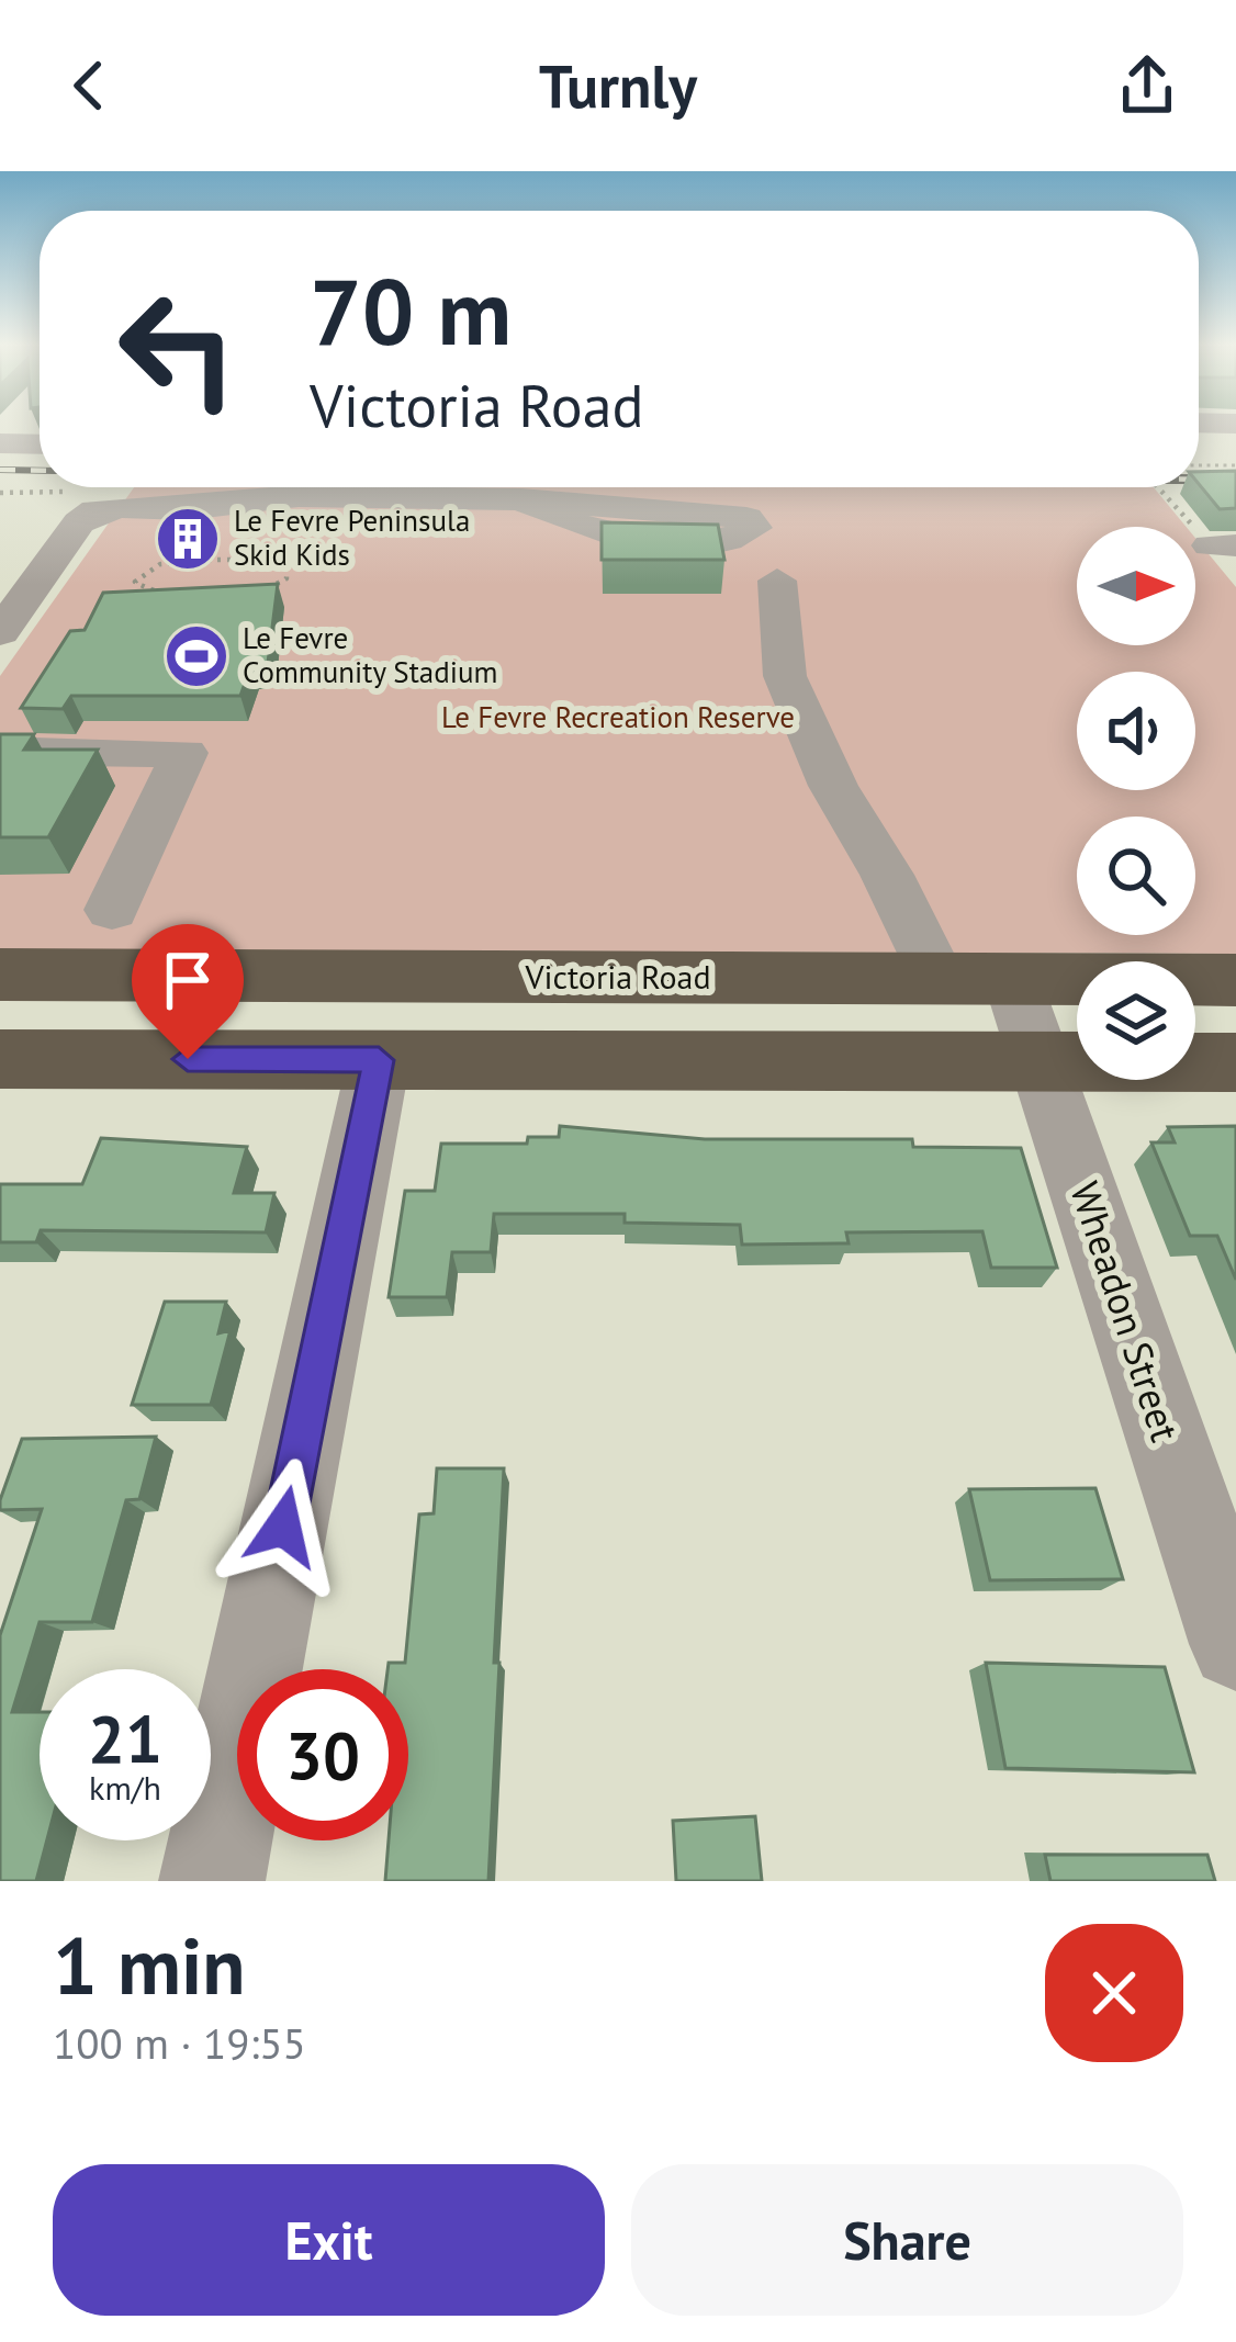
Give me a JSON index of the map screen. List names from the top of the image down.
{
  "streets": {
    "highway": ["Victoria Road"],
    "street": ["Wheadon Street"]
  },
  "crossings": [
    ["Victoria Road", "Wheadon Street"]
  ],
  "parks": ["Le Fevre Recreation Reserve"],
  "places": {
    "building": ["Le Fevre Peninsula Skid Kids"],
    "sports": ["Le Fevre Community Stadium"]
  },
  "north": "right",
  "page": {
    "header": "Turnly",
    "turn": ["70 m", "Victoria Road"],
    "speed": "21 km/h",
    "limit": "30",
    "heading": ["1 min", "100 m · 19:55"],
    "buttons": ["Exit", "Share"]
  }
}
